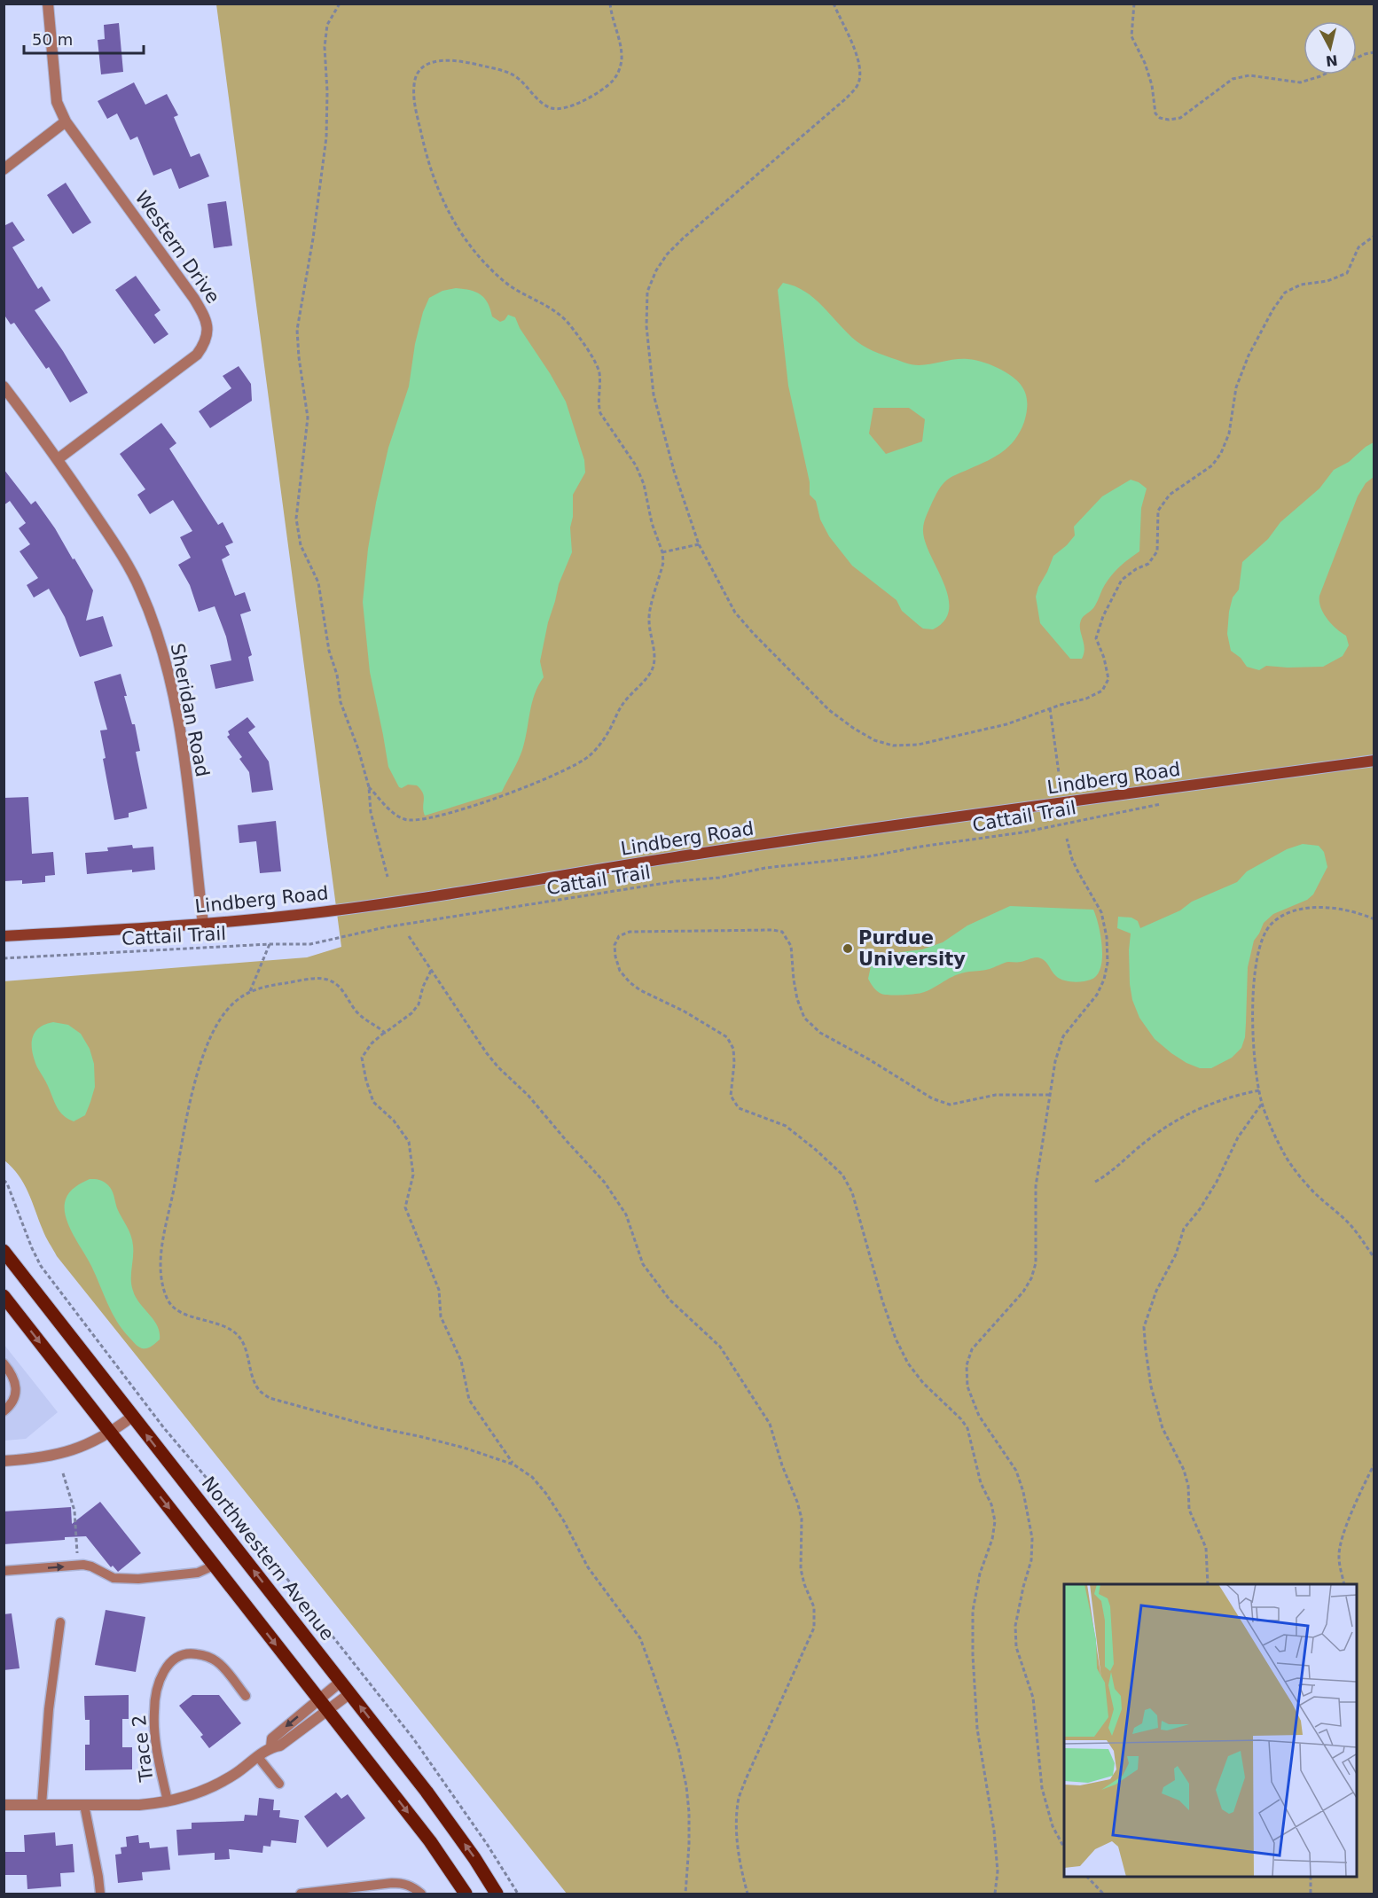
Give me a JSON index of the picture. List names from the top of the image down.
{
  "streets": {
    "main road": ["Lindberg Road", "Northwestern Avenue"],
    "street": ["Western Drive", "Sheridan Road"],
    "lane": ["Trace 2"],
    "path": ["Cattail Trail"]
  },
  "crossings": [
    ["Western Drive", "Sheridan Road"],
    ["Sheridan Road", "Lindberg Road"]
  ],
  "places": ["Purdue University"],
  "scale_bar": "50 m",
  "north": "bottom"
}
